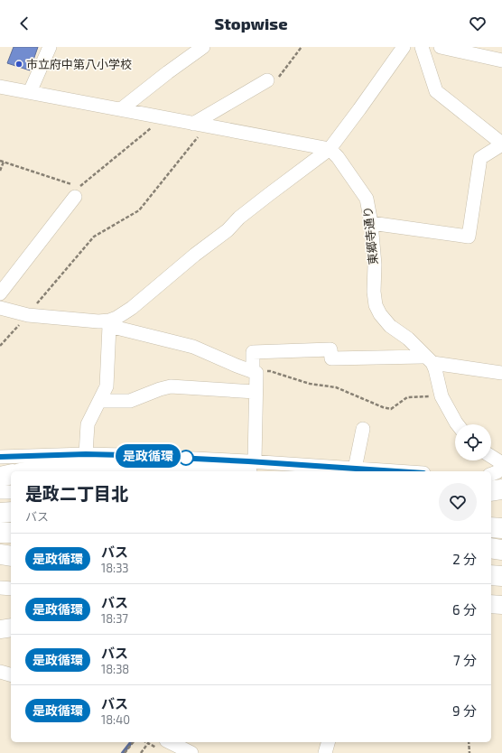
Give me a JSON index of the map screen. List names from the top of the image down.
{
  "streets": {
    "street": ["東郷寺通り"]
  },
  "places": ["市立府中第八小学校"],
  "lines": ["bus line 是政循環"],
  "page": {
    "header": "Stopwise",
    "on_map": "是政循環",
    "heading": ["是政二丁目北", "バス"],
    "list": [
      {
        "mark": "是政循環",
        "name": "バス",
        "note": "18:33",
        "value": "2 分"
      },
      {
        "mark": "是政循環",
        "name": "バス",
        "note": "18:37",
        "value": "6 分"
      },
      {
        "mark": "是政循環",
        "name": "バス",
        "note": "18:38",
        "value": "7 分"
      },
      {
        "mark": "是政循環",
        "name": "バス",
        "note": "18:40",
        "value": "9 分"
      }
    ]
  }
}
